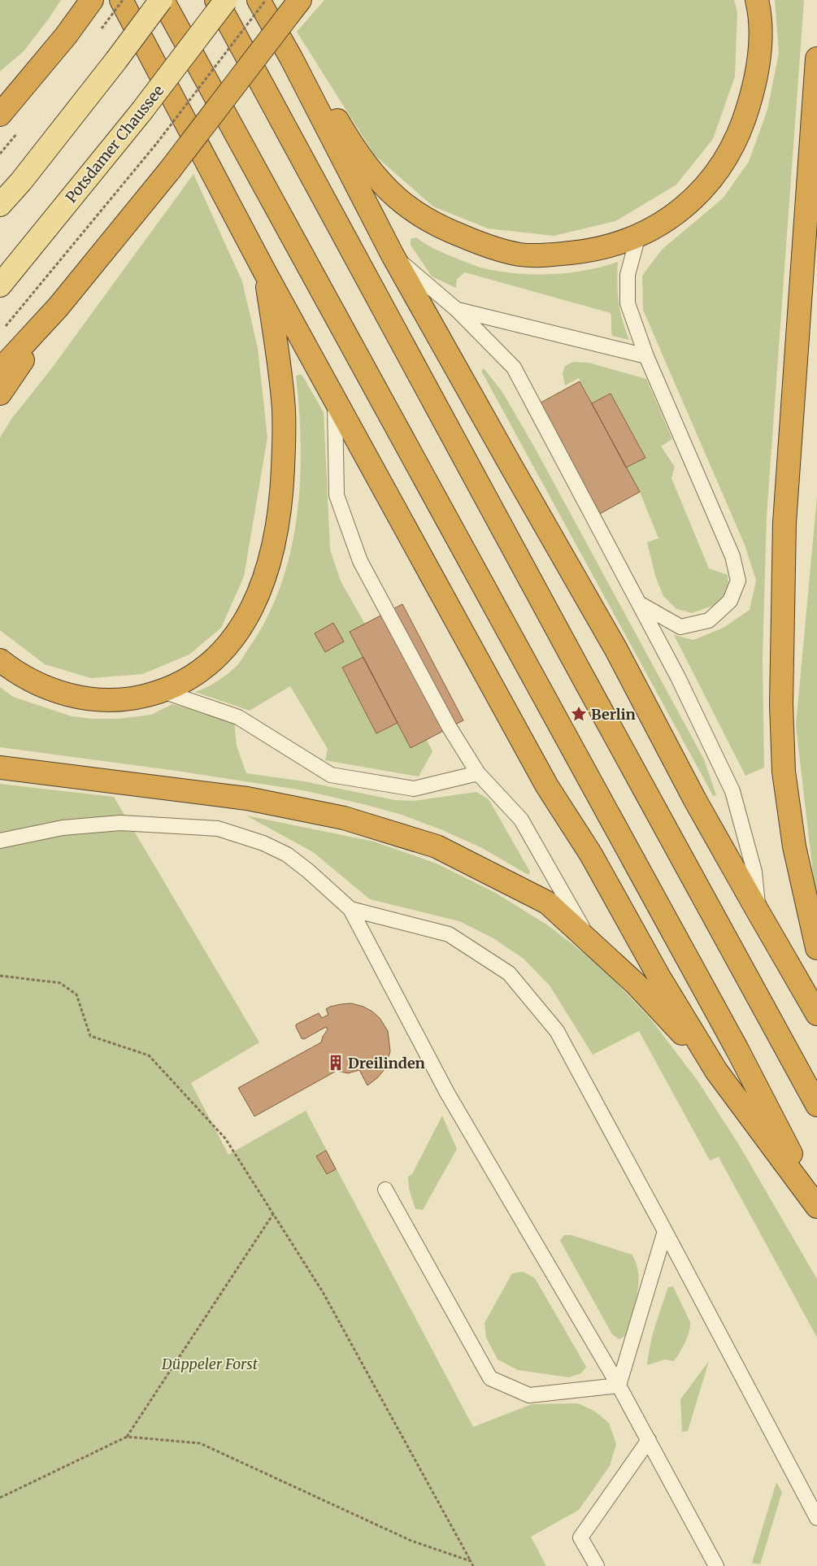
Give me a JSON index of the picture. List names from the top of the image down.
{
  "streets": {
    "main road": ["Potsdamer Chaussee"]
  },
  "parks": ["Düppeler Forst"],
  "places": {
    "place": ["Berlin"],
    "building": ["Dreilinden"]
  }
}
